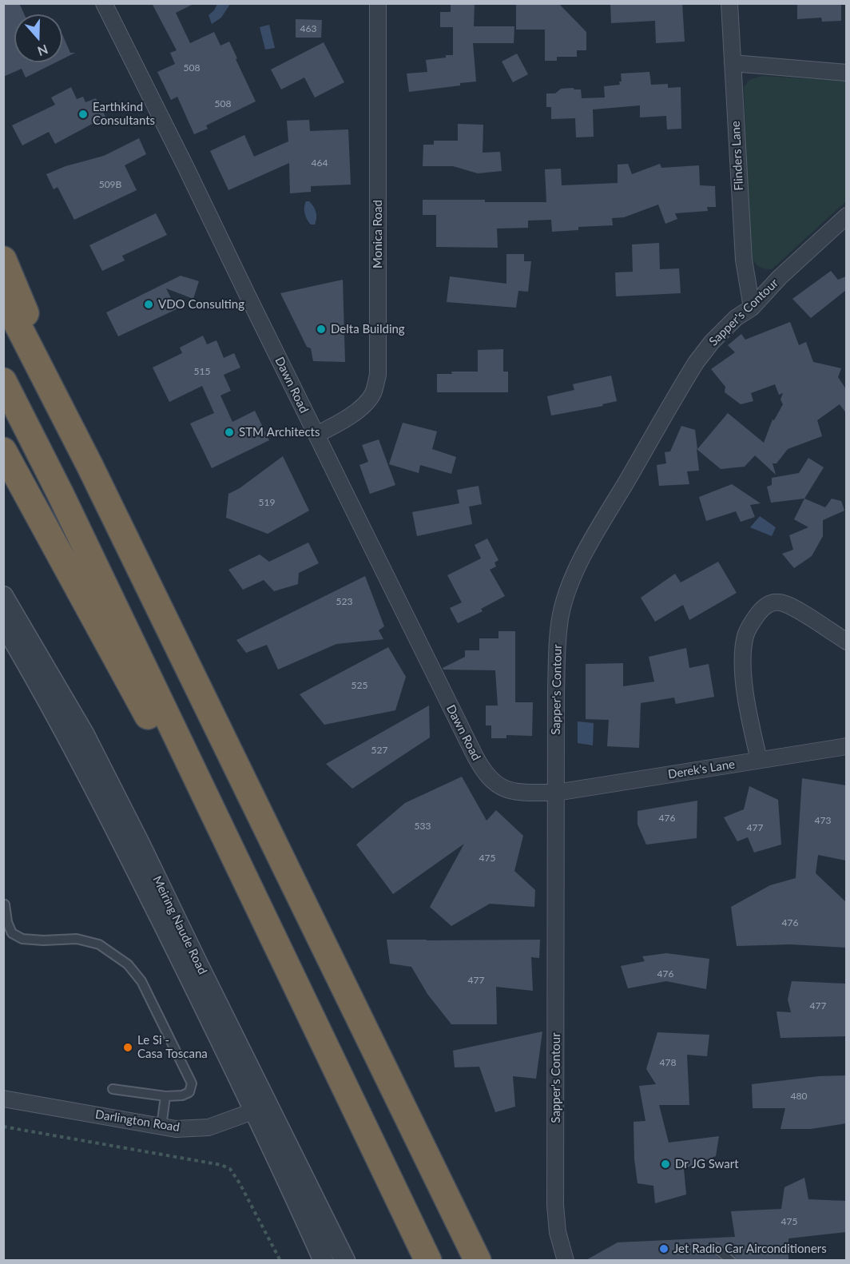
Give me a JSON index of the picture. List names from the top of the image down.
{
  "streets": {
    "street": [
      "Flinders Lane",
      "Monica Road",
      "Sapper's Contour",
      "Dawn Road",
      "Derek's Lane",
      "Meiring Naude Road",
      "Darlington Road"
    ]
  },
  "crossings": [
    ["Flinders Lane", "Sapper's Contour"],
    ["Monica Road", "Dawn Road"],
    ["Sapper's Contour", "Dawn Road"],
    ["Sapper's Contour", "Derek's Lane"],
    ["Dawn Road", "Derek's Lane"],
    ["Meiring Naude Road", "Darlington Road"]
  ],
  "places": [
    "Earthkind Consultants",
    "VDO Consulting",
    "Delta Building",
    "STM Architects",
    "Le Si - Casa Toscana",
    "Dr JG Swart",
    "Jet Radio Car Airconditioners"
  ],
  "house_numbers": [
    "463",
    "508",
    "508",
    "464",
    "509B",
    "515",
    "519",
    "523",
    "525",
    "527",
    "476",
    "473",
    "533",
    "477",
    "475",
    "476",
    "476",
    "477",
    "477",
    "478",
    "480",
    "475"
  ],
  "north": "bottom"
}
